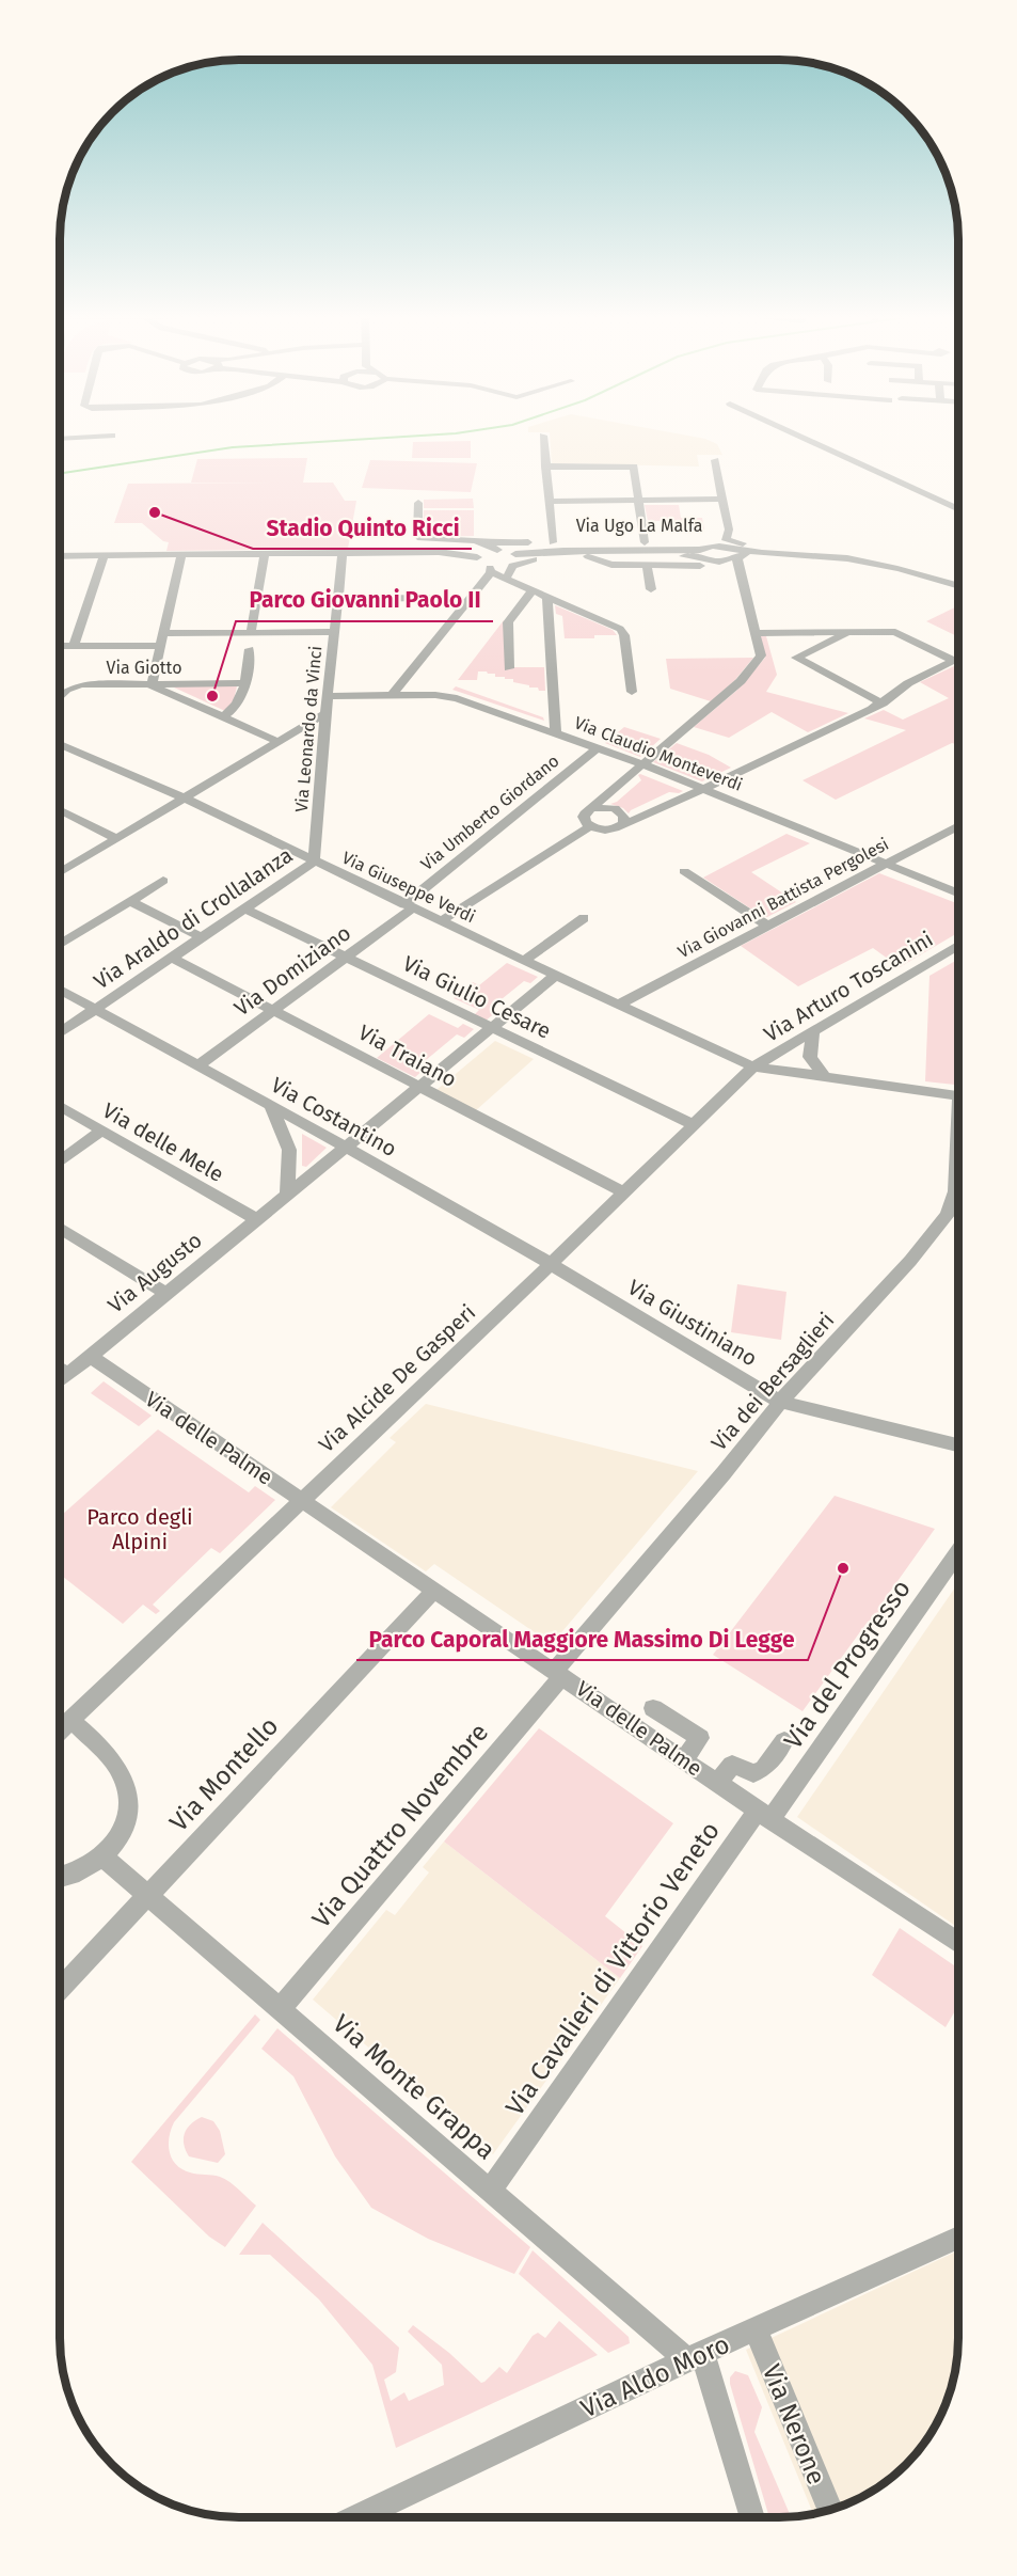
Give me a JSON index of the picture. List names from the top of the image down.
{
  "streets": {
    "street": [
      "Via Ugo La Malfa",
      "Via Giotto",
      "Via Leonardo da Vinci",
      "Via Claudio Monteverdi",
      "Via Umberto Giordano",
      "Via Giuseppe Verdi",
      "Via Giovanni Battista Pergolesi",
      "Via Araldo di Crollalanza",
      "Via Domiziano",
      "Via Arturo Toscanini",
      "Via Giulio Cesare",
      "Via Traiano",
      "Via Costantino",
      "Via delle Mele",
      "Via Augusto",
      "Via Giustiniano",
      "Via Alcide De Gasperi",
      "Via dei Bersaglieri",
      "Via delle Palme",
      "Via del Progresso",
      "Via Montello",
      "Via Quattro Novembre",
      "Via Cavalieri di Vittorio Veneto",
      "Via Monte Grappa",
      "Via Aldo Moro",
      "Via Nerone"
    ]
  },
  "crossings": [
    ["Via Leonardo da Vinci", "Via Claudio Monteverdi"],
    ["Via Leonardo da Vinci", "Via Giuseppe Verdi"],
    ["Via Leonardo da Vinci", "Via Araldo di Crollalanza"],
    ["Via Claudio Monteverdi", "Via Umberto Giordano"],
    ["Via Claudio Monteverdi", "Via Giovanni Battista Pergolesi"],
    ["Via Umberto Giordano", "Via Giuseppe Verdi"],
    ["Via Umberto Giordano", "Via Domiziano"],
    ["Via Giuseppe Verdi", "Via Giovanni Battista Pergolesi"],
    ["Via Giuseppe Verdi", "Via Araldo di Crollalanza"],
    ["Via Giuseppe Verdi", "Via Domiziano"],
    ["Via Giuseppe Verdi", "Via Arturo Toscanini"],
    ["Via Giuseppe Verdi", "Via Augusto"],
    ["Via Giuseppe Verdi", "Via Alcide De Gasperi"],
    ["Via Araldo di Crollalanza", "Via Giulio Cesare"],
    ["Via Araldo di Crollalanza", "Via Traiano"],
    ["Via Araldo di Crollalanza", "Via Costantino"],
    ["Via Domiziano", "Via Giulio Cesare"],
    ["Via Domiziano", "Via Traiano"],
    ["Via Domiziano", "Via Costantino"],
    ["Via Arturo Toscanini", "Via Alcide De Gasperi"],
    ["Via Giulio Cesare", "Via Augusto"],
    ["Via Giulio Cesare", "Via Alcide De Gasperi"],
    ["Via Traiano", "Via Augusto"],
    ["Via Traiano", "Via Alcide De Gasperi"],
    ["Via Costantino", "Via Augusto"],
    ["Via Costantino", "Via Giustiniano"],
    ["Via Costantino", "Via Alcide De Gasperi"],
    ["Via delle Mele", "Via Augusto"],
    ["Via Augusto", "Via delle Palme"],
    ["Via Giustiniano", "Via Alcide De Gasperi"],
    ["Via Giustiniano", "Via dei Bersaglieri"],
    ["Via Alcide De Gasperi", "Via delle Palme"],
    ["Via dei Bersaglieri", "Via delle Palme"],
    ["Via dei Bersaglieri", "Via Quattro Novembre"],
    ["Via delle Palme", "Via del Progresso"],
    ["Via delle Palme", "Via Montello"],
    ["Via delle Palme", "Via Quattro Novembre"],
    ["Via delle Palme", "Via Cavalieri di Vittorio Veneto"],
    ["Via del Progresso", "Via Cavalieri di Vittorio Veneto"],
    ["Via Montello", "Via Monte Grappa"],
    ["Via Quattro Novembre", "Via Monte Grappa"],
    ["Via Cavalieri di Vittorio Veneto", "Via Monte Grappa"],
    ["Via Monte Grappa", "Via Aldo Moro"],
    ["Via Aldo Moro", "Via Nerone"]
  ],
  "parks": ["Parco degli Alpini"],
  "places": ["Stadio Quinto Ricci", "Parco Giovanni Paolo II", "Parco Caporal Maggiore Massimo Di Legge"]
}
